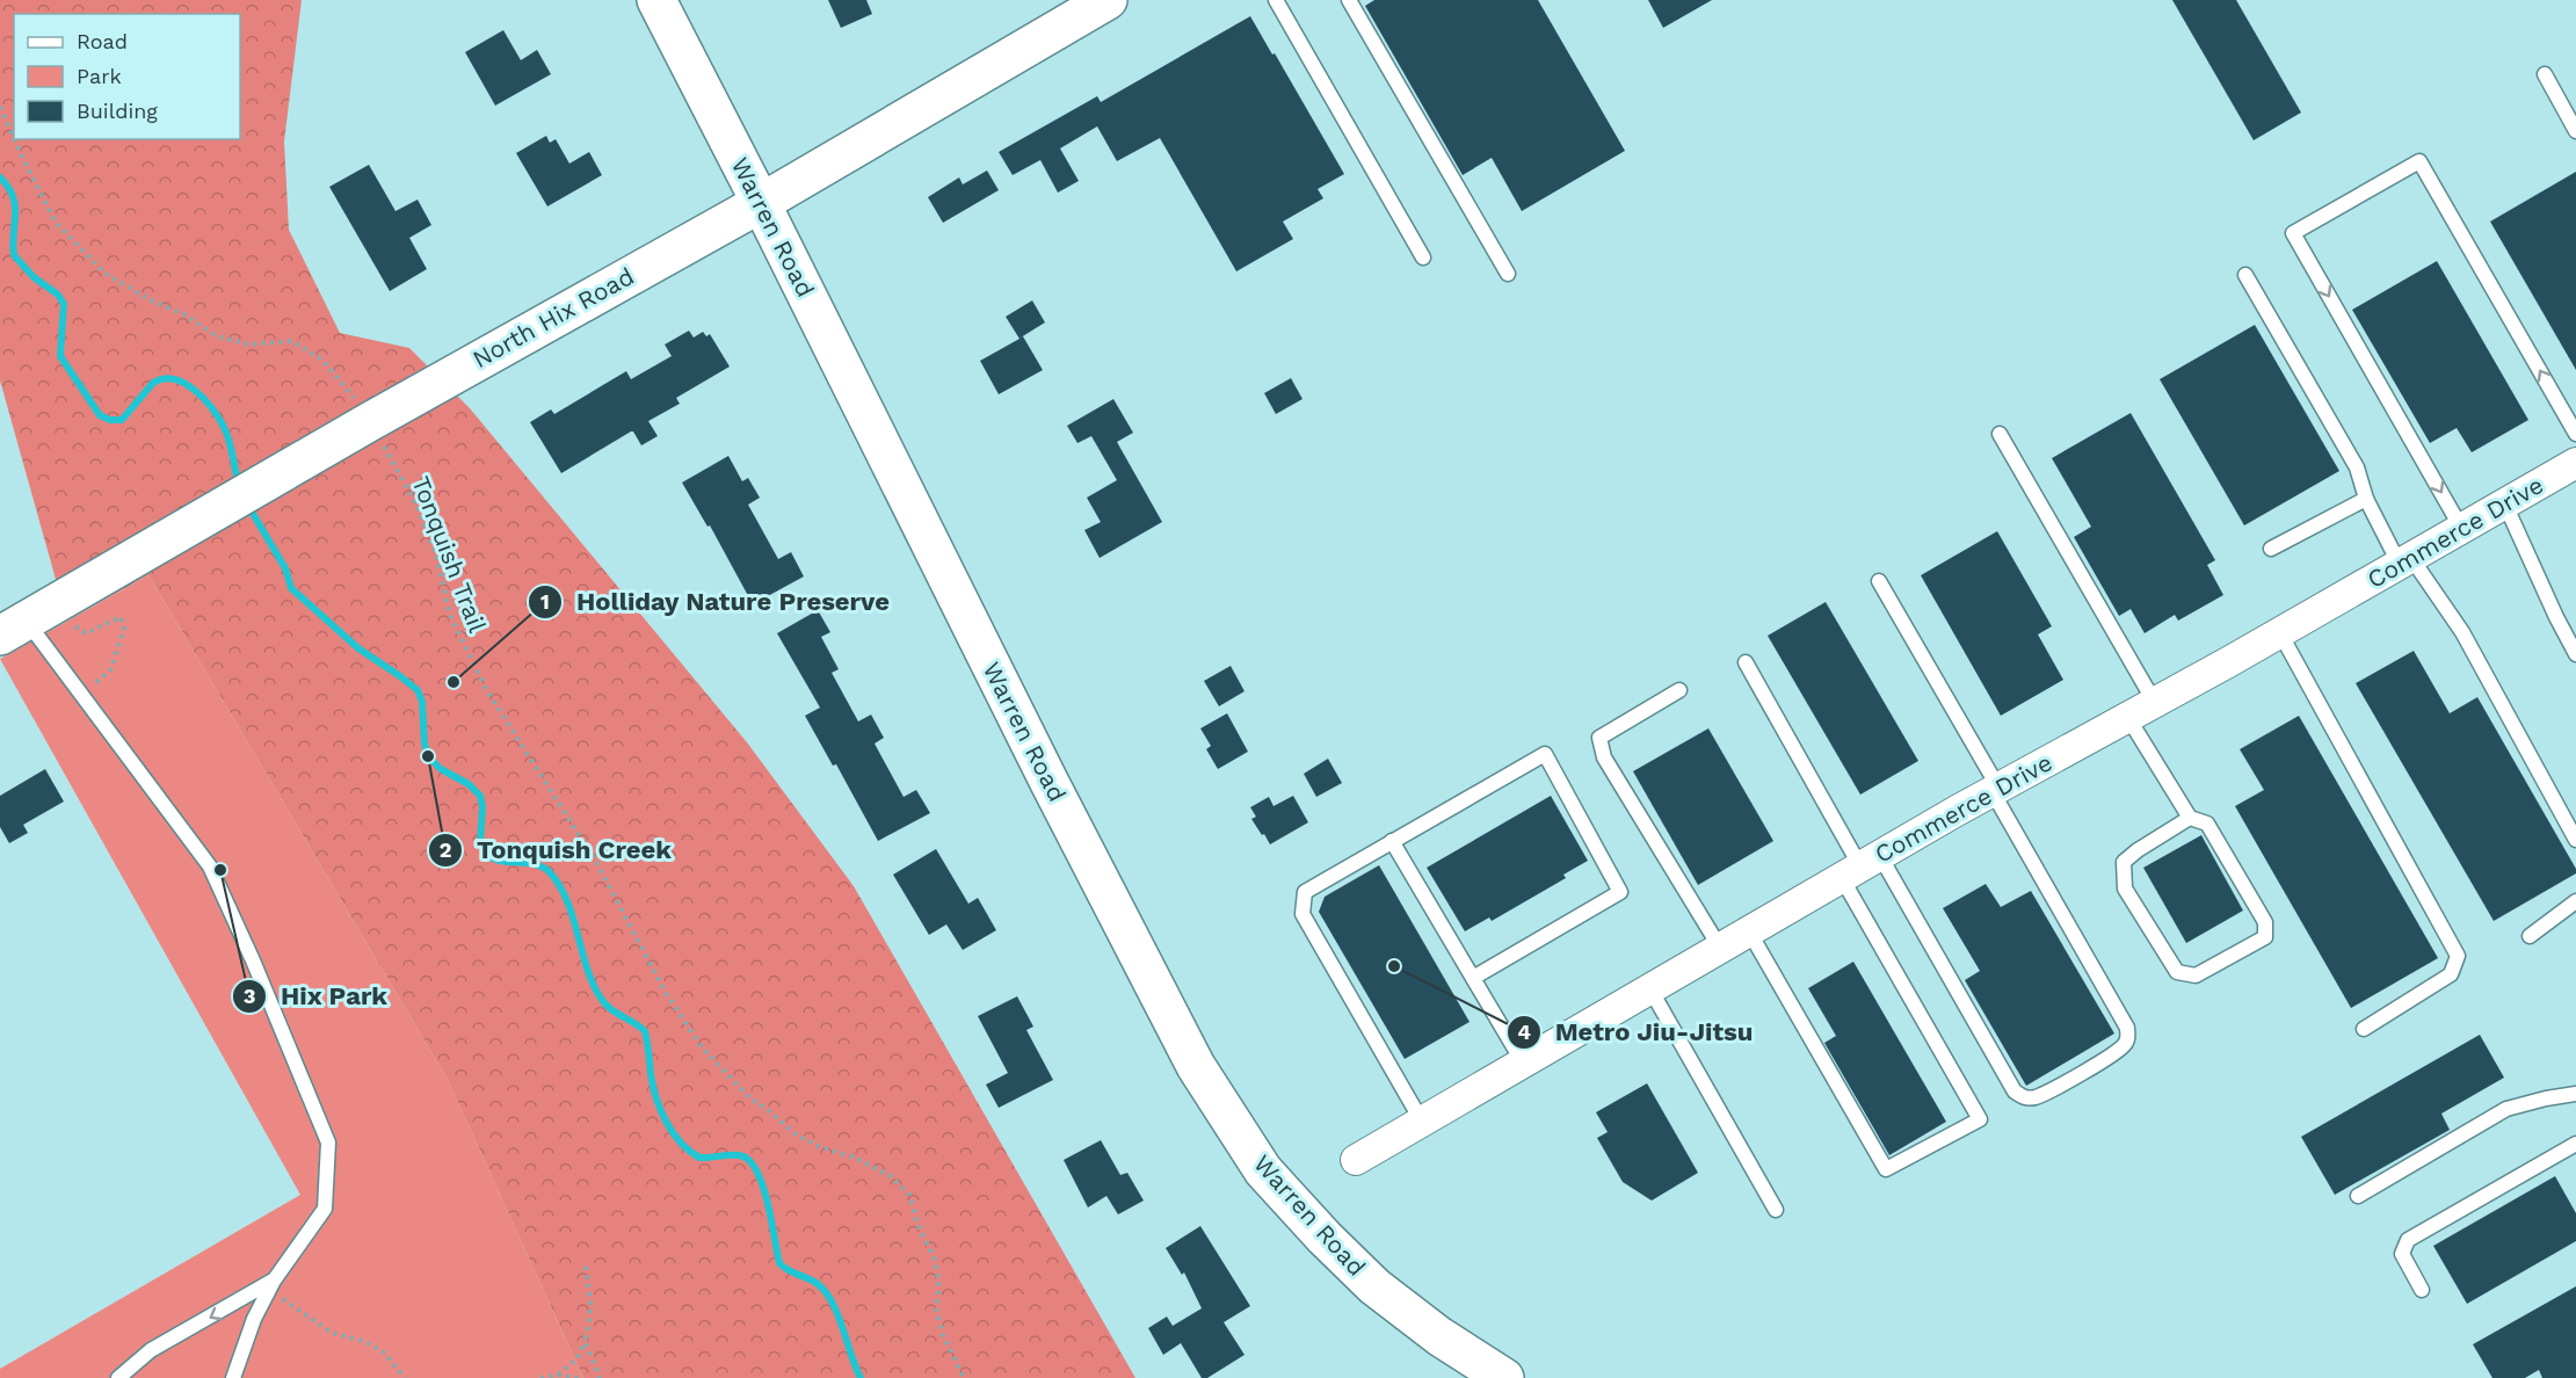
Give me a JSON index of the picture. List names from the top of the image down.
{
  "streets": {
    "main road": ["Warren Road", "North Hix Road"],
    "street": ["Commerce Drive"],
    "path": ["Tonquish Trail"]
  },
  "crossings": [
    ["Warren Road", "North Hix Road"],
    ["North Hix Road", "Tonquish Trail"]
  ],
  "places": [
    "Holliday Nature Preserve",
    "Tonquish Creek",
    "Hix Park",
    "Metro Jiu-Jitsu"
  ],
  "legend": ["Road", "Park", "Building"]
}
